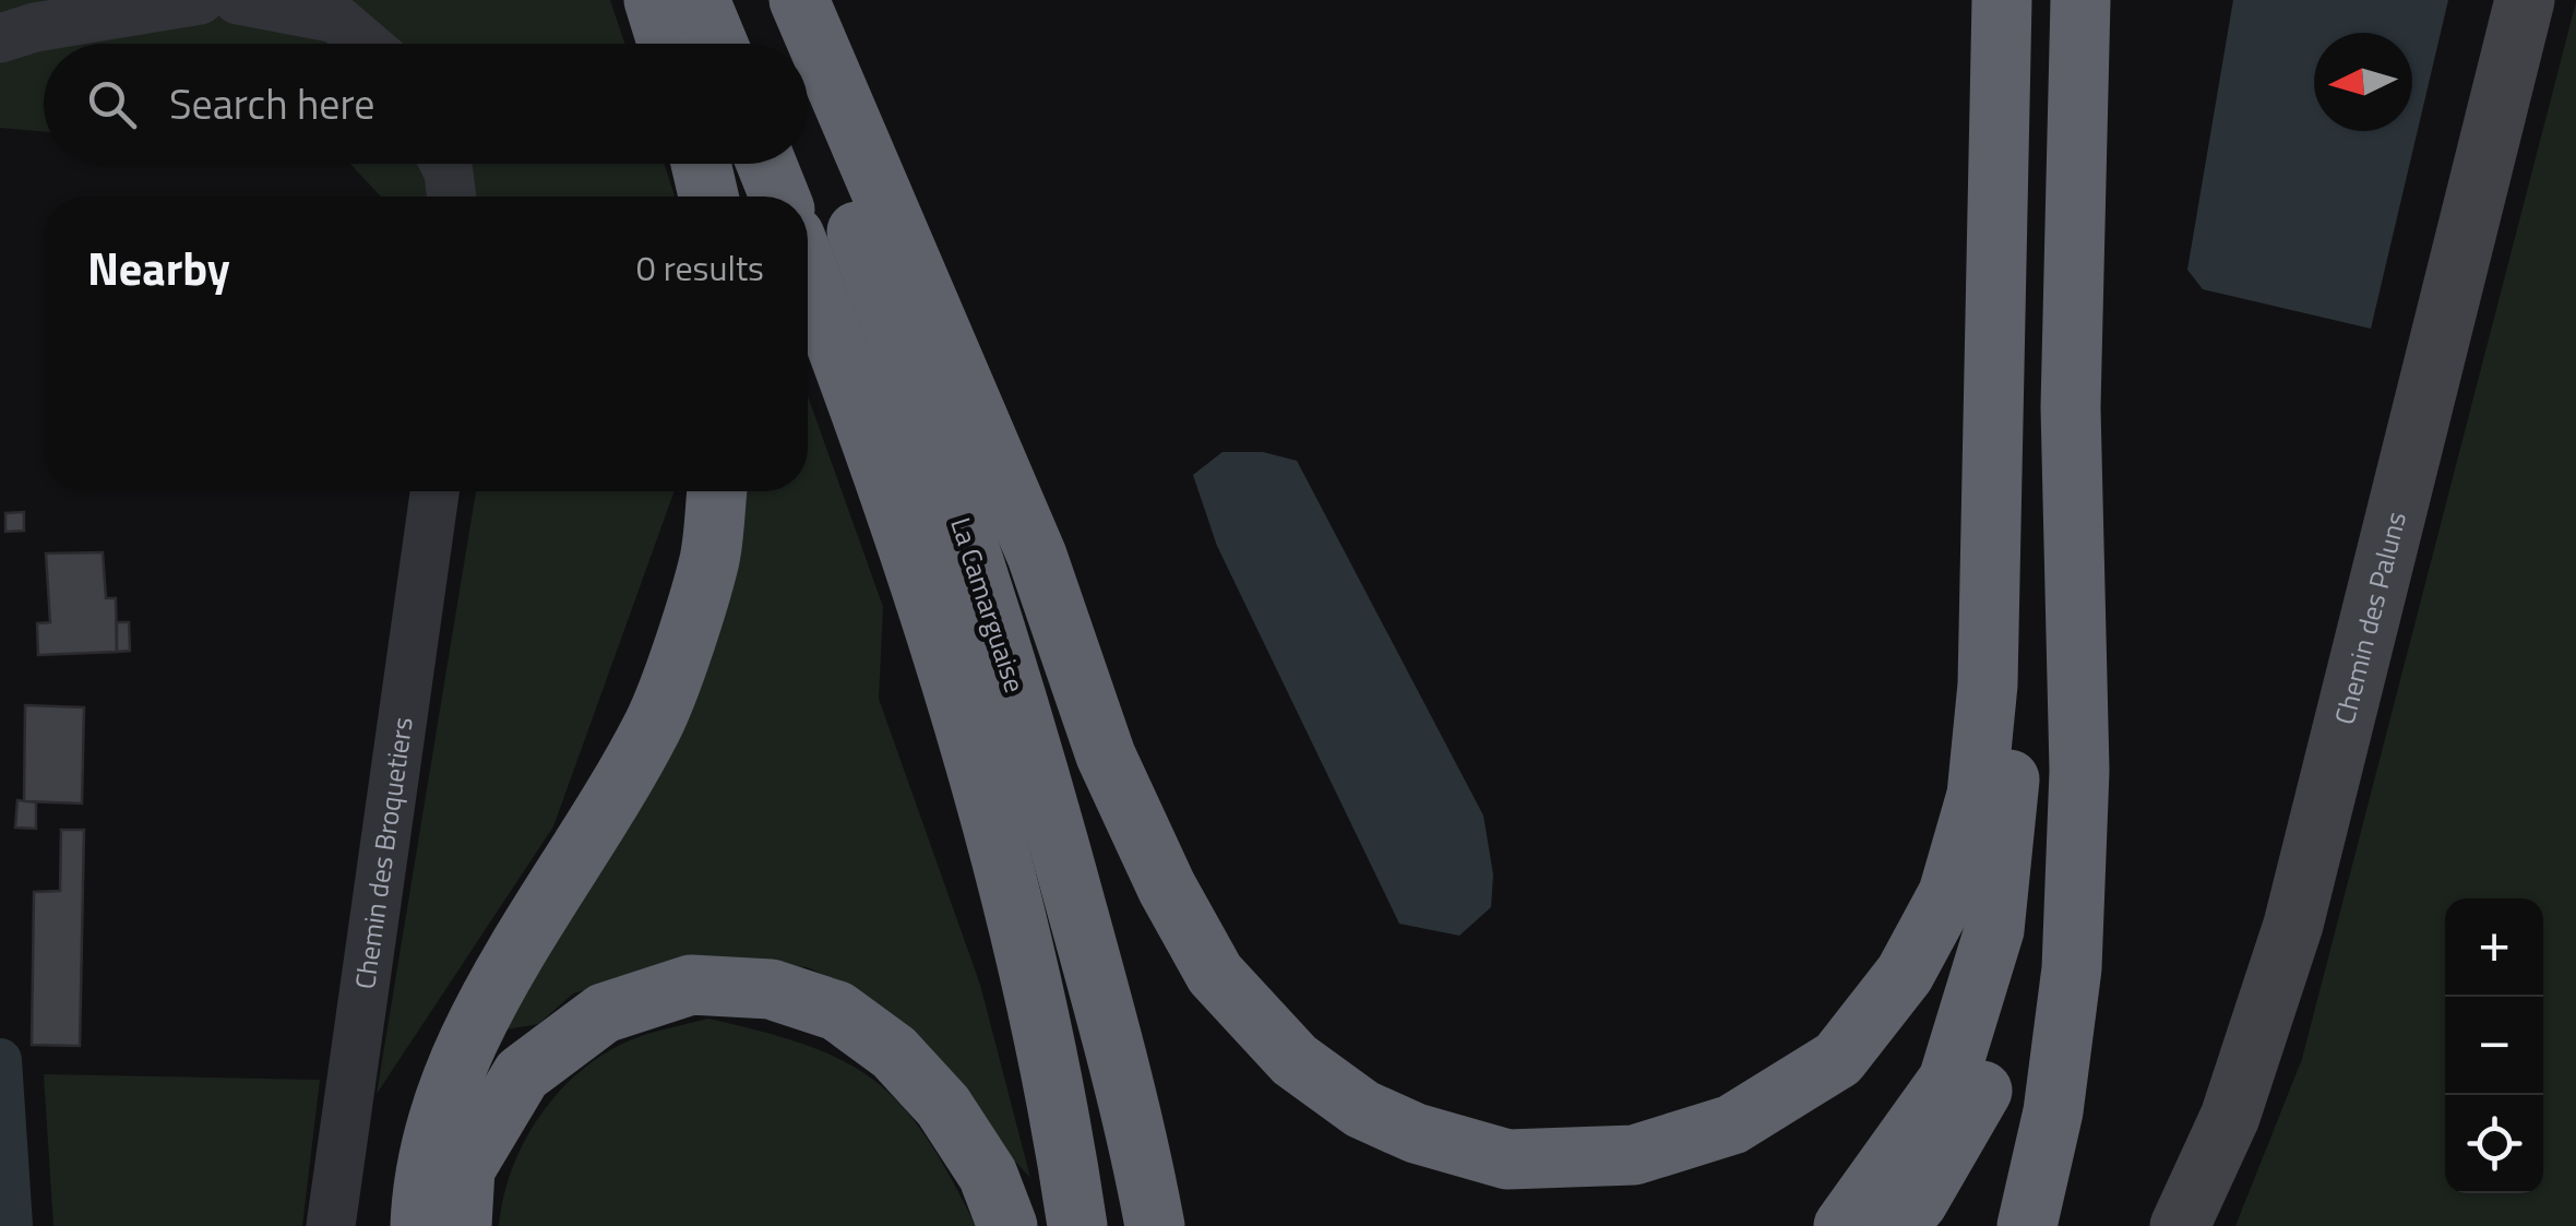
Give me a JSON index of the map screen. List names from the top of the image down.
{
  "streets": {
    "highway": ["La Camarguaise"],
    "street": ["Chemin des Paluns", "Chemin des Broquetiers"]
  },
  "north": "left",
  "page": {
    "search": "Search here",
    "heading": ["Nearby", "0 results"],
    "map_buttons": ["+", "−"]
  }
}
